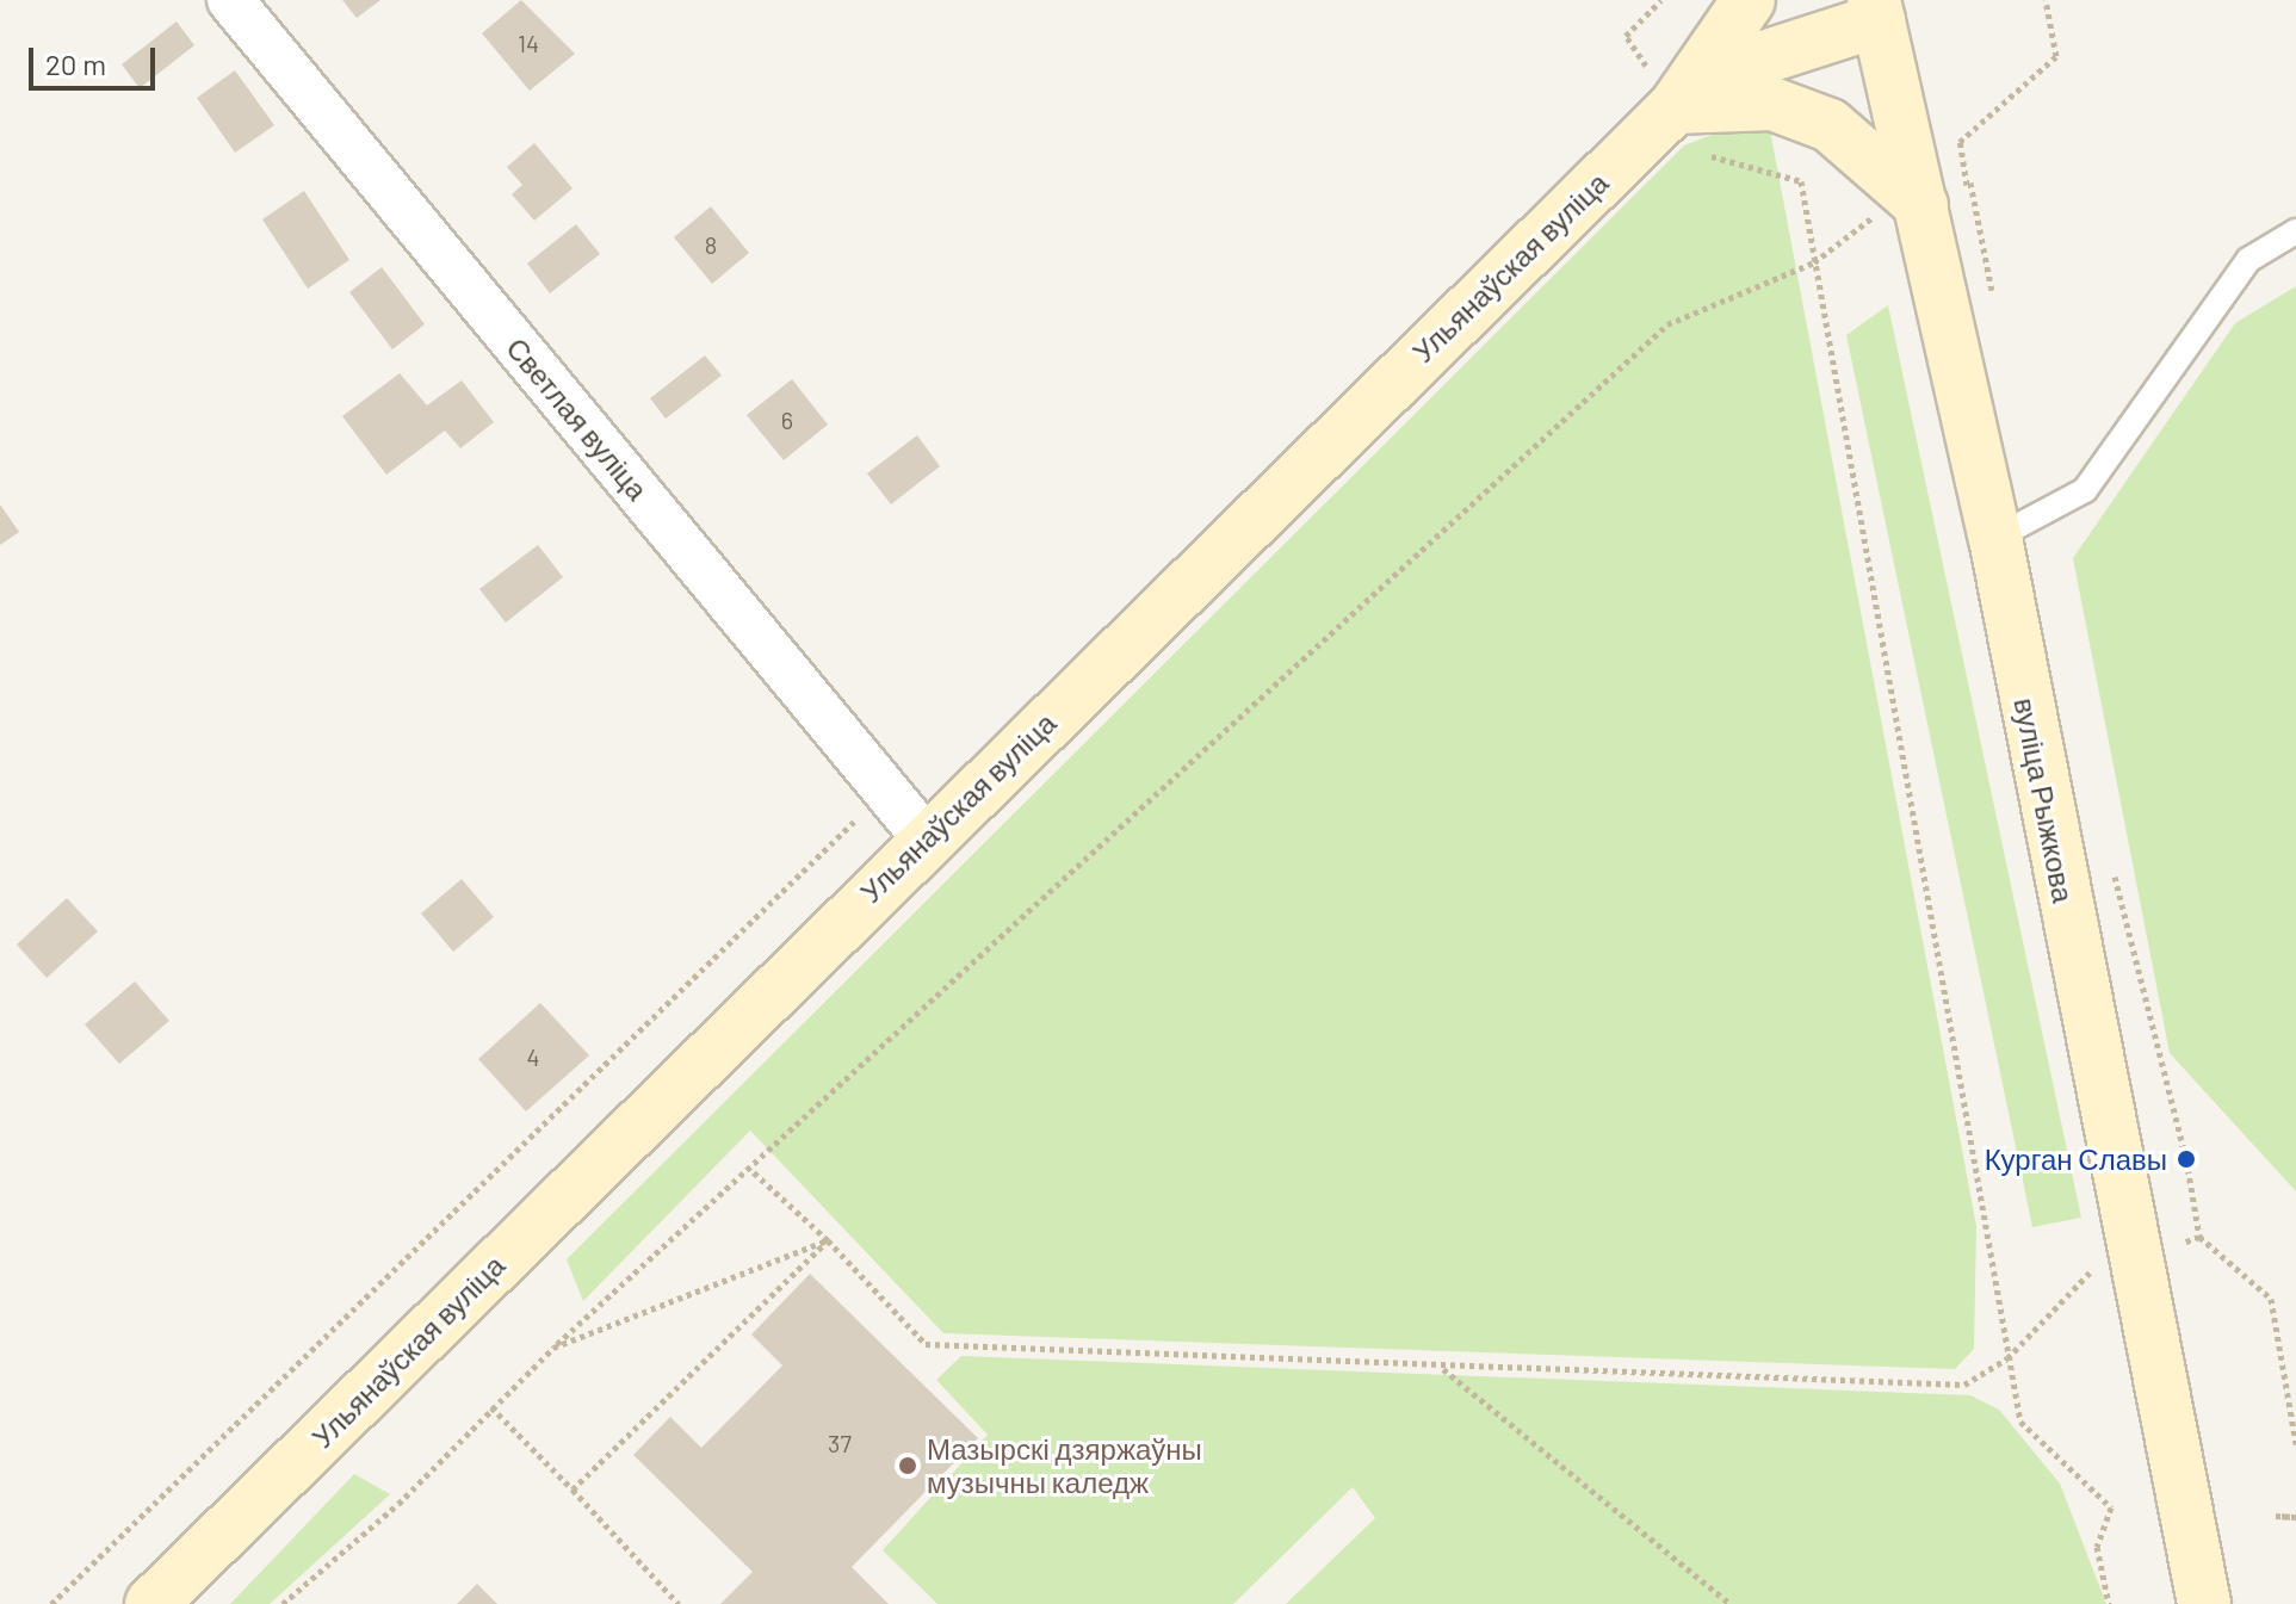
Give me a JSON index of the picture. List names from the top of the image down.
{
  "streets": {
    "main road": ["Ульянаўская вуліца", "вуліца Рыжкова"],
    "street": ["Светлая вуліца"]
  },
  "crossings": [
    ["Ульянаўская вуліца", "Светлая вуліца"]
  ],
  "places": ["Курган Славы", "Мазырскі дзяржаўны музычны каледж"],
  "house_numbers": [
    "14",
    "8",
    "6",
    "4",
    "37"
  ],
  "scale_bar": "20 m"
}
